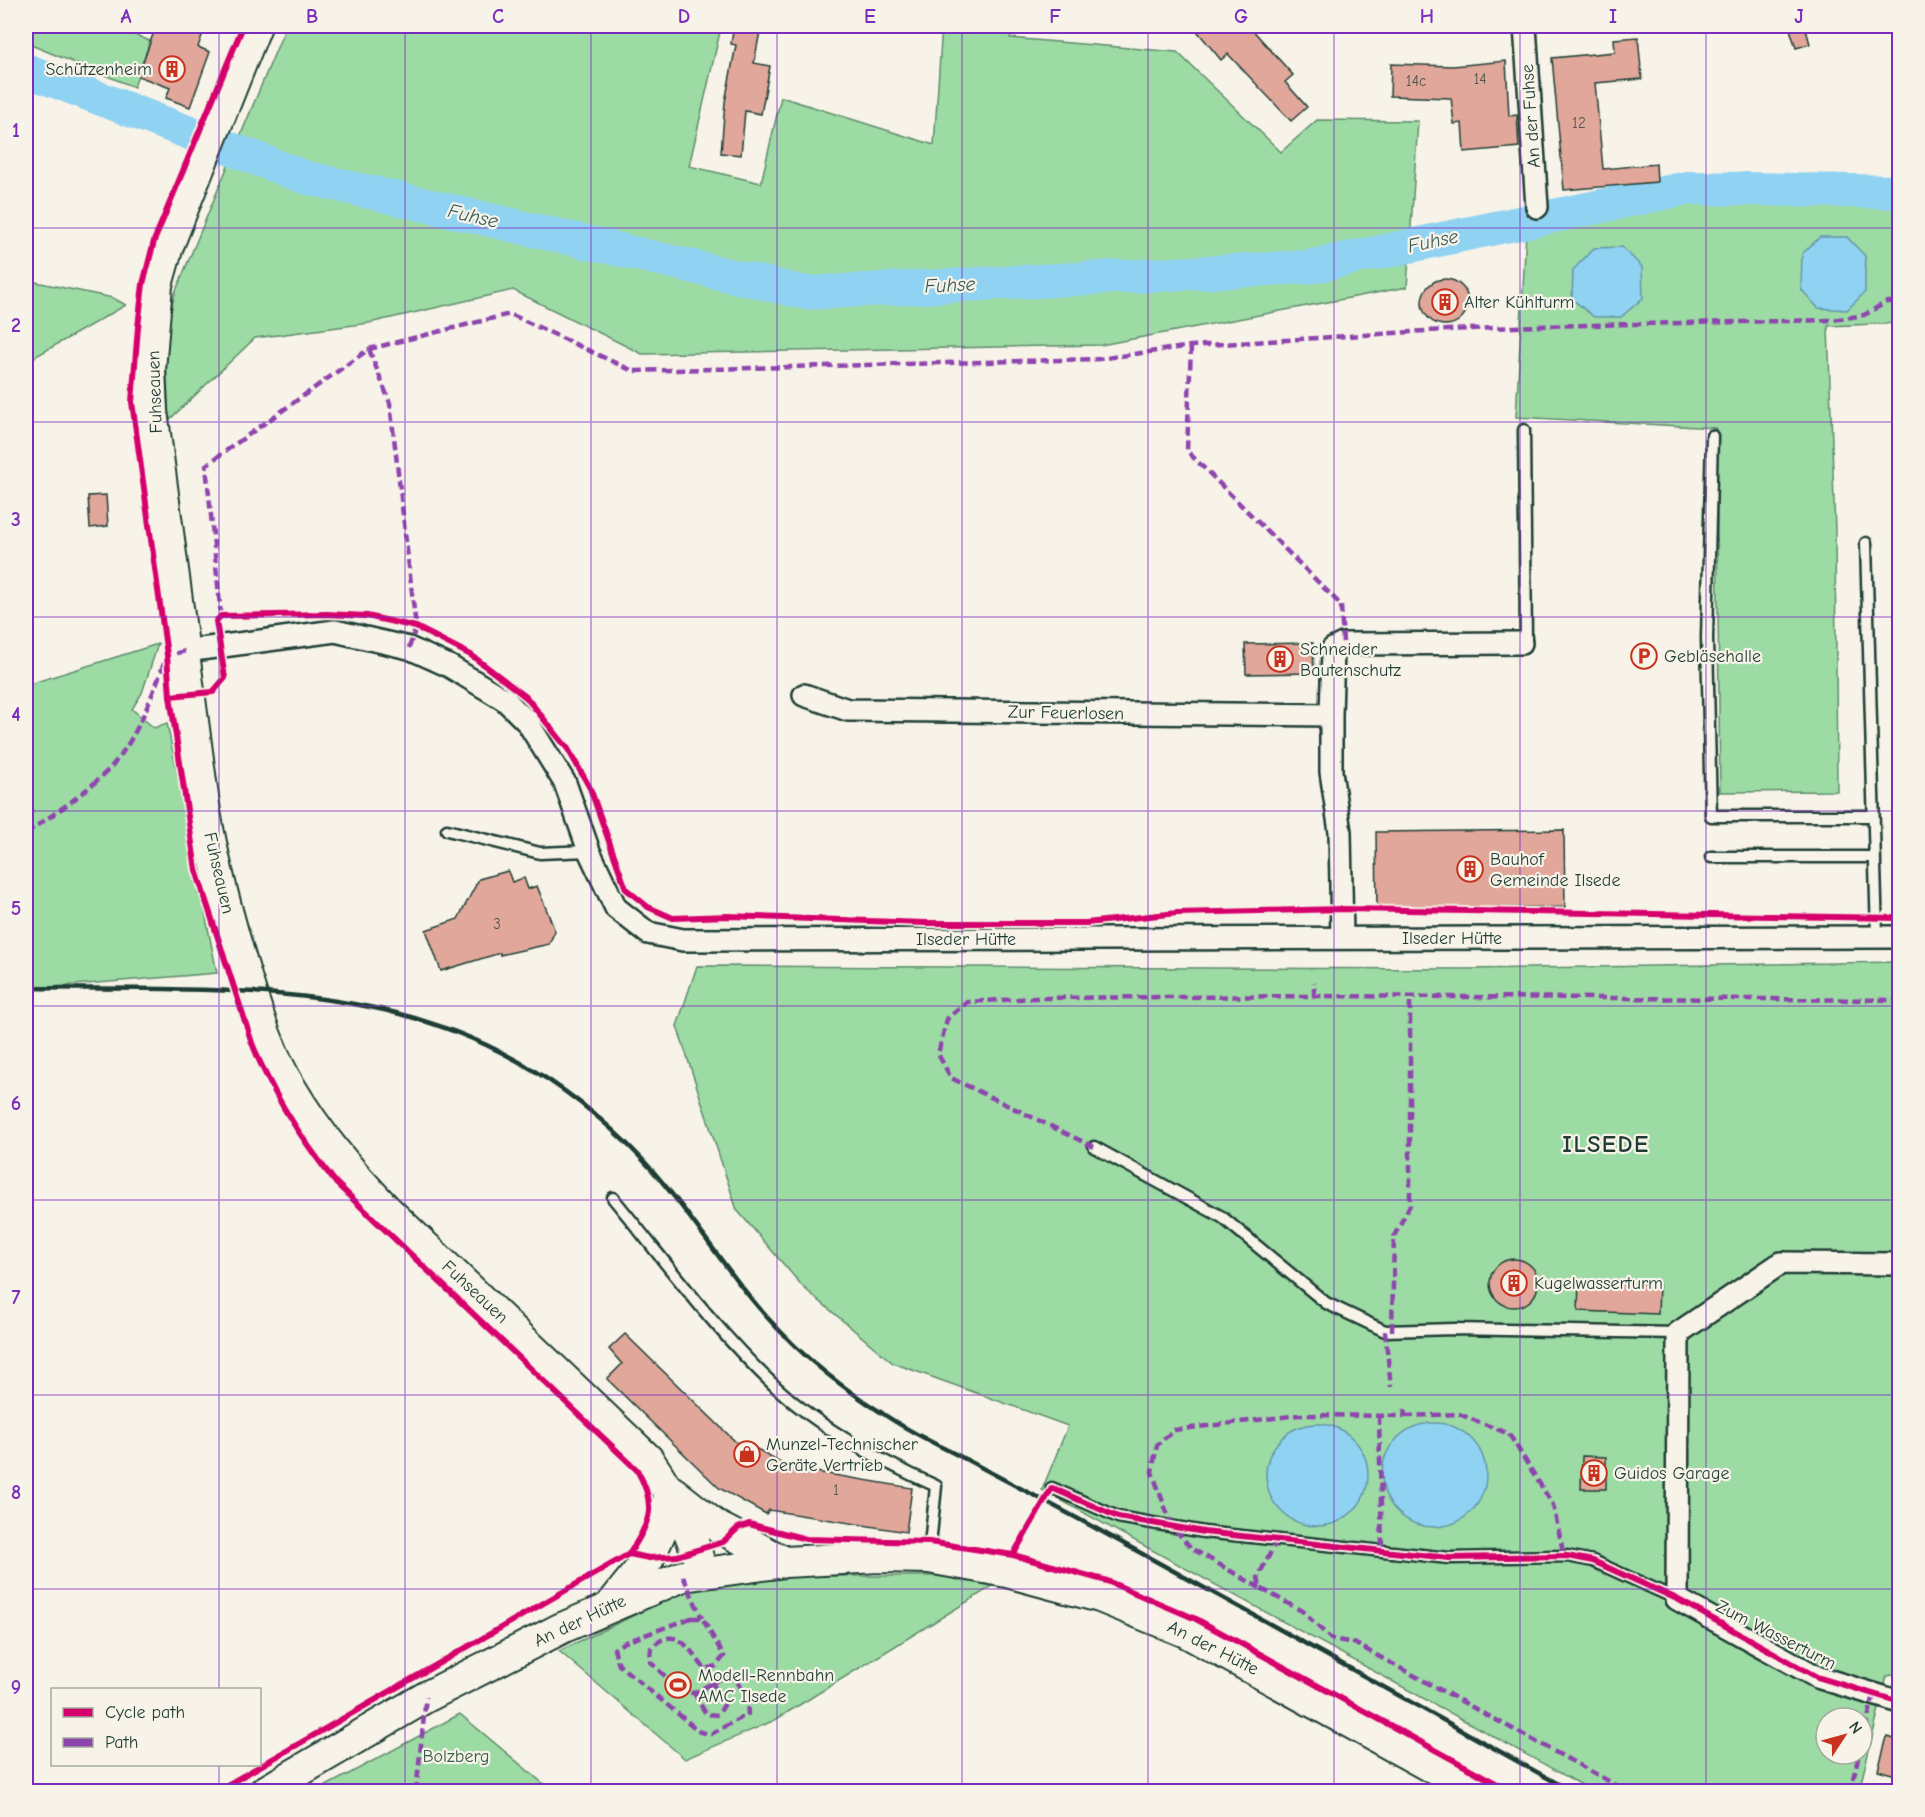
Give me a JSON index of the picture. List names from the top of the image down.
{
  "streets": {
    "street": [
      "An der Fuhse",
      "Fuhseauen",
      "Zur Feuerlosen",
      "Ilseder Hütte",
      "An der Hütte",
      "Zum Wasserturm"
    ]
  },
  "crossings": [
    ["Fuhseauen", "Ilseder Hütte"],
    ["Fuhseauen", "An der Hütte"]
  ],
  "districts": ["ILSEDE"],
  "water": ["Fuhse"],
  "parks": ["Bolzberg"],
  "places": {
    "building": [
      "Schützenheim",
      "Alter Kühlturm",
      "Schneider Bautenschutz",
      "Bauhof Gemeinde Ilsede",
      "Kugelwasserturm",
      "Guidos Garage"
    ],
    "parking": ["Gebläsehalle"],
    "shop": ["Munzel-Technischer Geräte Vertrieb"],
    "sports": ["Modell-Rennbahn AMC Ilsede"]
  },
  "house_numbers": [
    "14",
    "14c",
    "12",
    "3",
    "1"
  ],
  "legend": ["Cycle path", "Path"],
  "north": "top right",
  "grid": {
    "columns": [
      "A",
      "B",
      "C",
      "D",
      "E",
      "F",
      "G",
      "H",
      "I",
      "J"
    ],
    "rows": [
      "1",
      "2",
      "3",
      "4",
      "5",
      "6",
      "7",
      "8",
      "9"
    ]
  }
}
